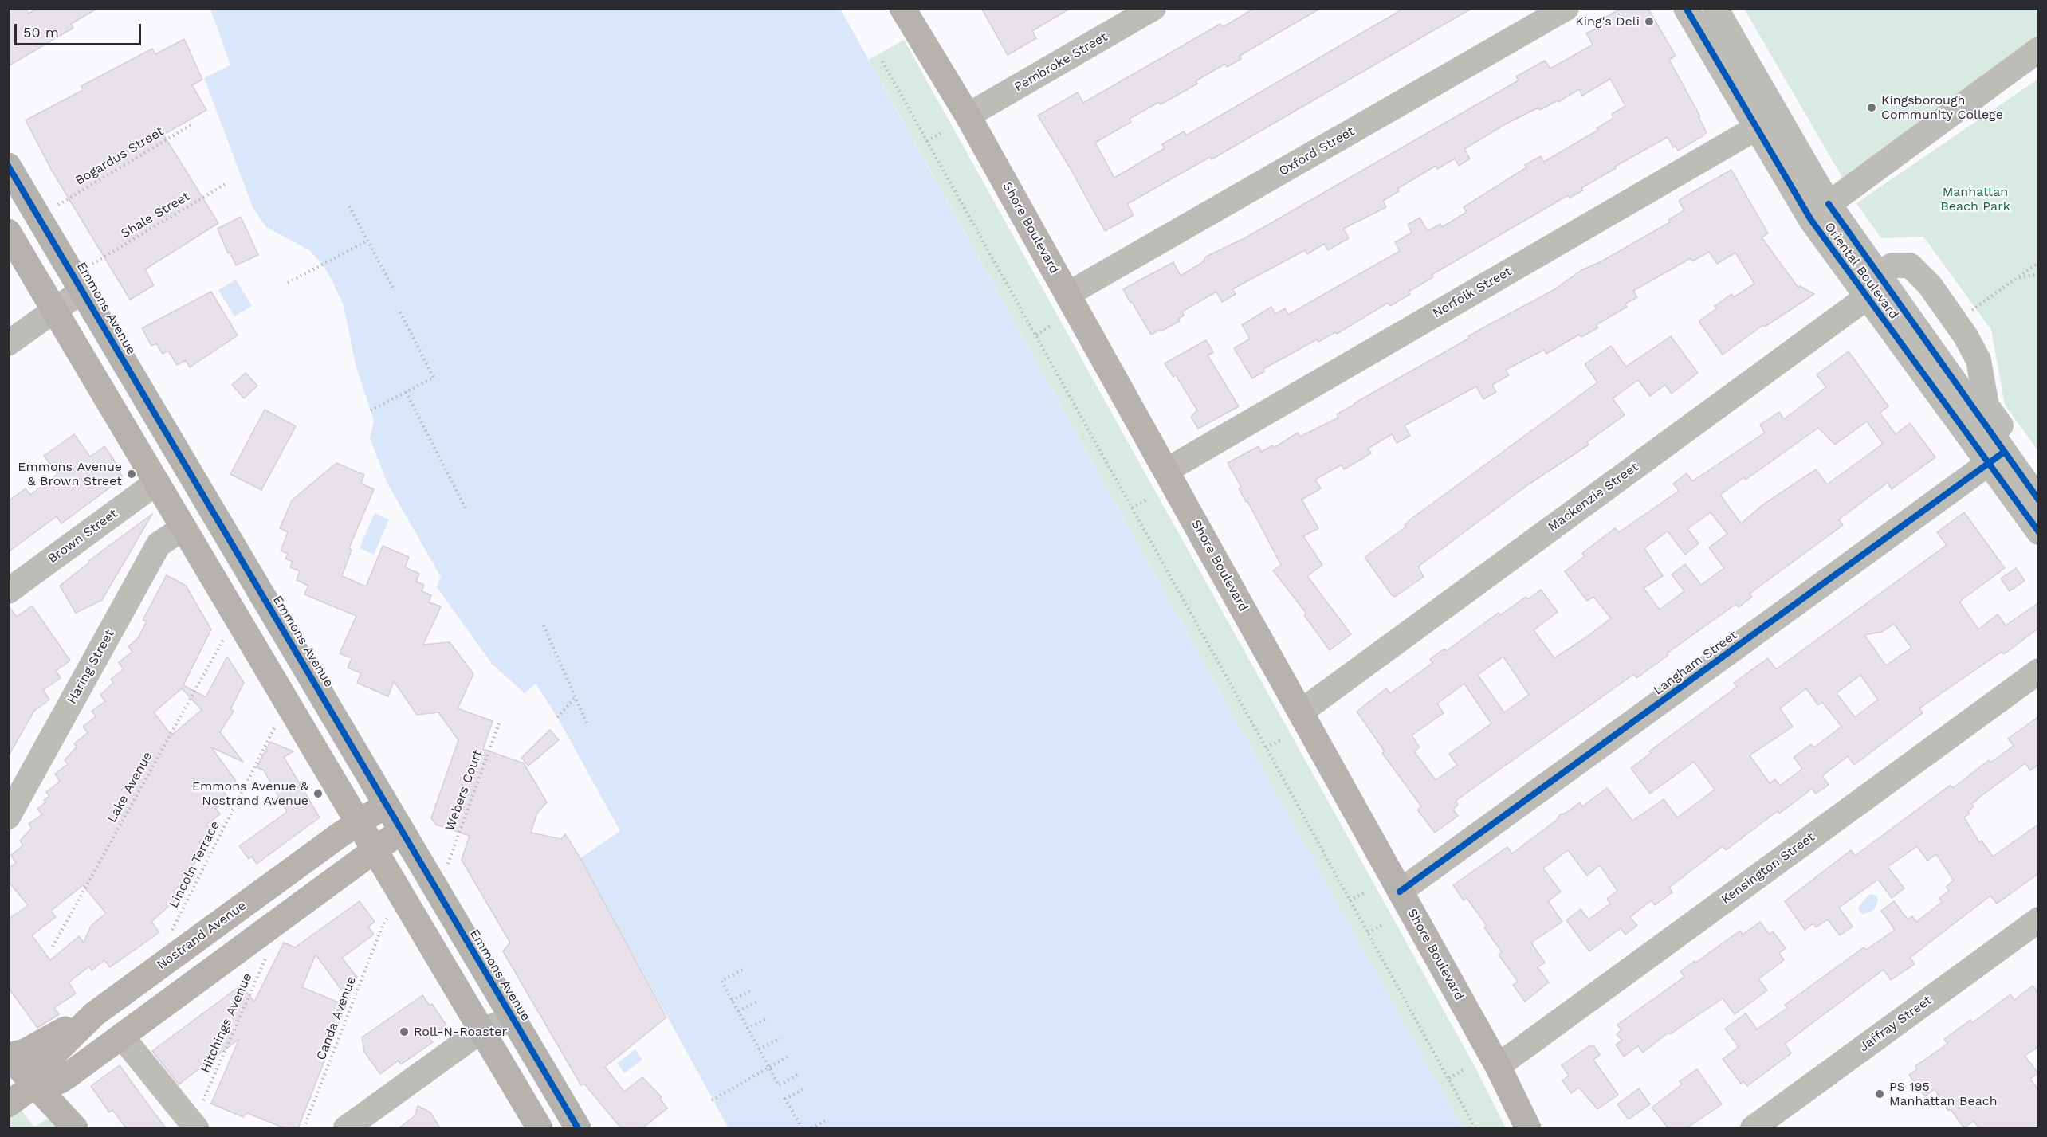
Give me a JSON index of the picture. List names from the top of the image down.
{
  "streets": {
    "main road": ["Shore Boulevard", "Emmons Avenue", "Nostrand Avenue"],
    "street": [
      "Pembroke Street",
      "Oxford Street",
      "Oriental Boulevard",
      "Norfolk Street",
      "Mackenzie Street",
      "Brown Street",
      "Langham Street",
      "Haring Street",
      "Kensington Street",
      "Jaffray Street"
    ],
    "path": [
      "Bogardus Street",
      "Shale Street",
      "Lake Avenue",
      "Webers Court",
      "Lincoln Terrace",
      "Canda Avenue",
      "Hitchings Avenue"
    ]
  },
  "crossings": [
    ["Pembroke Street", "Shore Boulevard"],
    ["Oxford Street", "Shore Boulevard"],
    ["Shore Boulevard", "Norfolk Street"],
    ["Shore Boulevard", "Mackenzie Street"],
    ["Shore Boulevard", "Langham Street"],
    ["Shore Boulevard", "Kensington Street"],
    ["Oriental Boulevard", "Norfolk Street"],
    ["Oriental Boulevard", "Mackenzie Street"],
    ["Oriental Boulevard", "Langham Street"],
    ["Emmons Avenue", "Nostrand Avenue"]
  ],
  "parks": ["Manhattan Beach Park"],
  "places": [
    "King's Deli",
    "Kingsborough Community College",
    "Emmons Avenue & Brown Street",
    "Emmons Avenue & Nostrand Avenue",
    "Roll-N-Roaster",
    "PS 195 Manhattan Beach"
  ],
  "scale_bar": "50 m"
}
